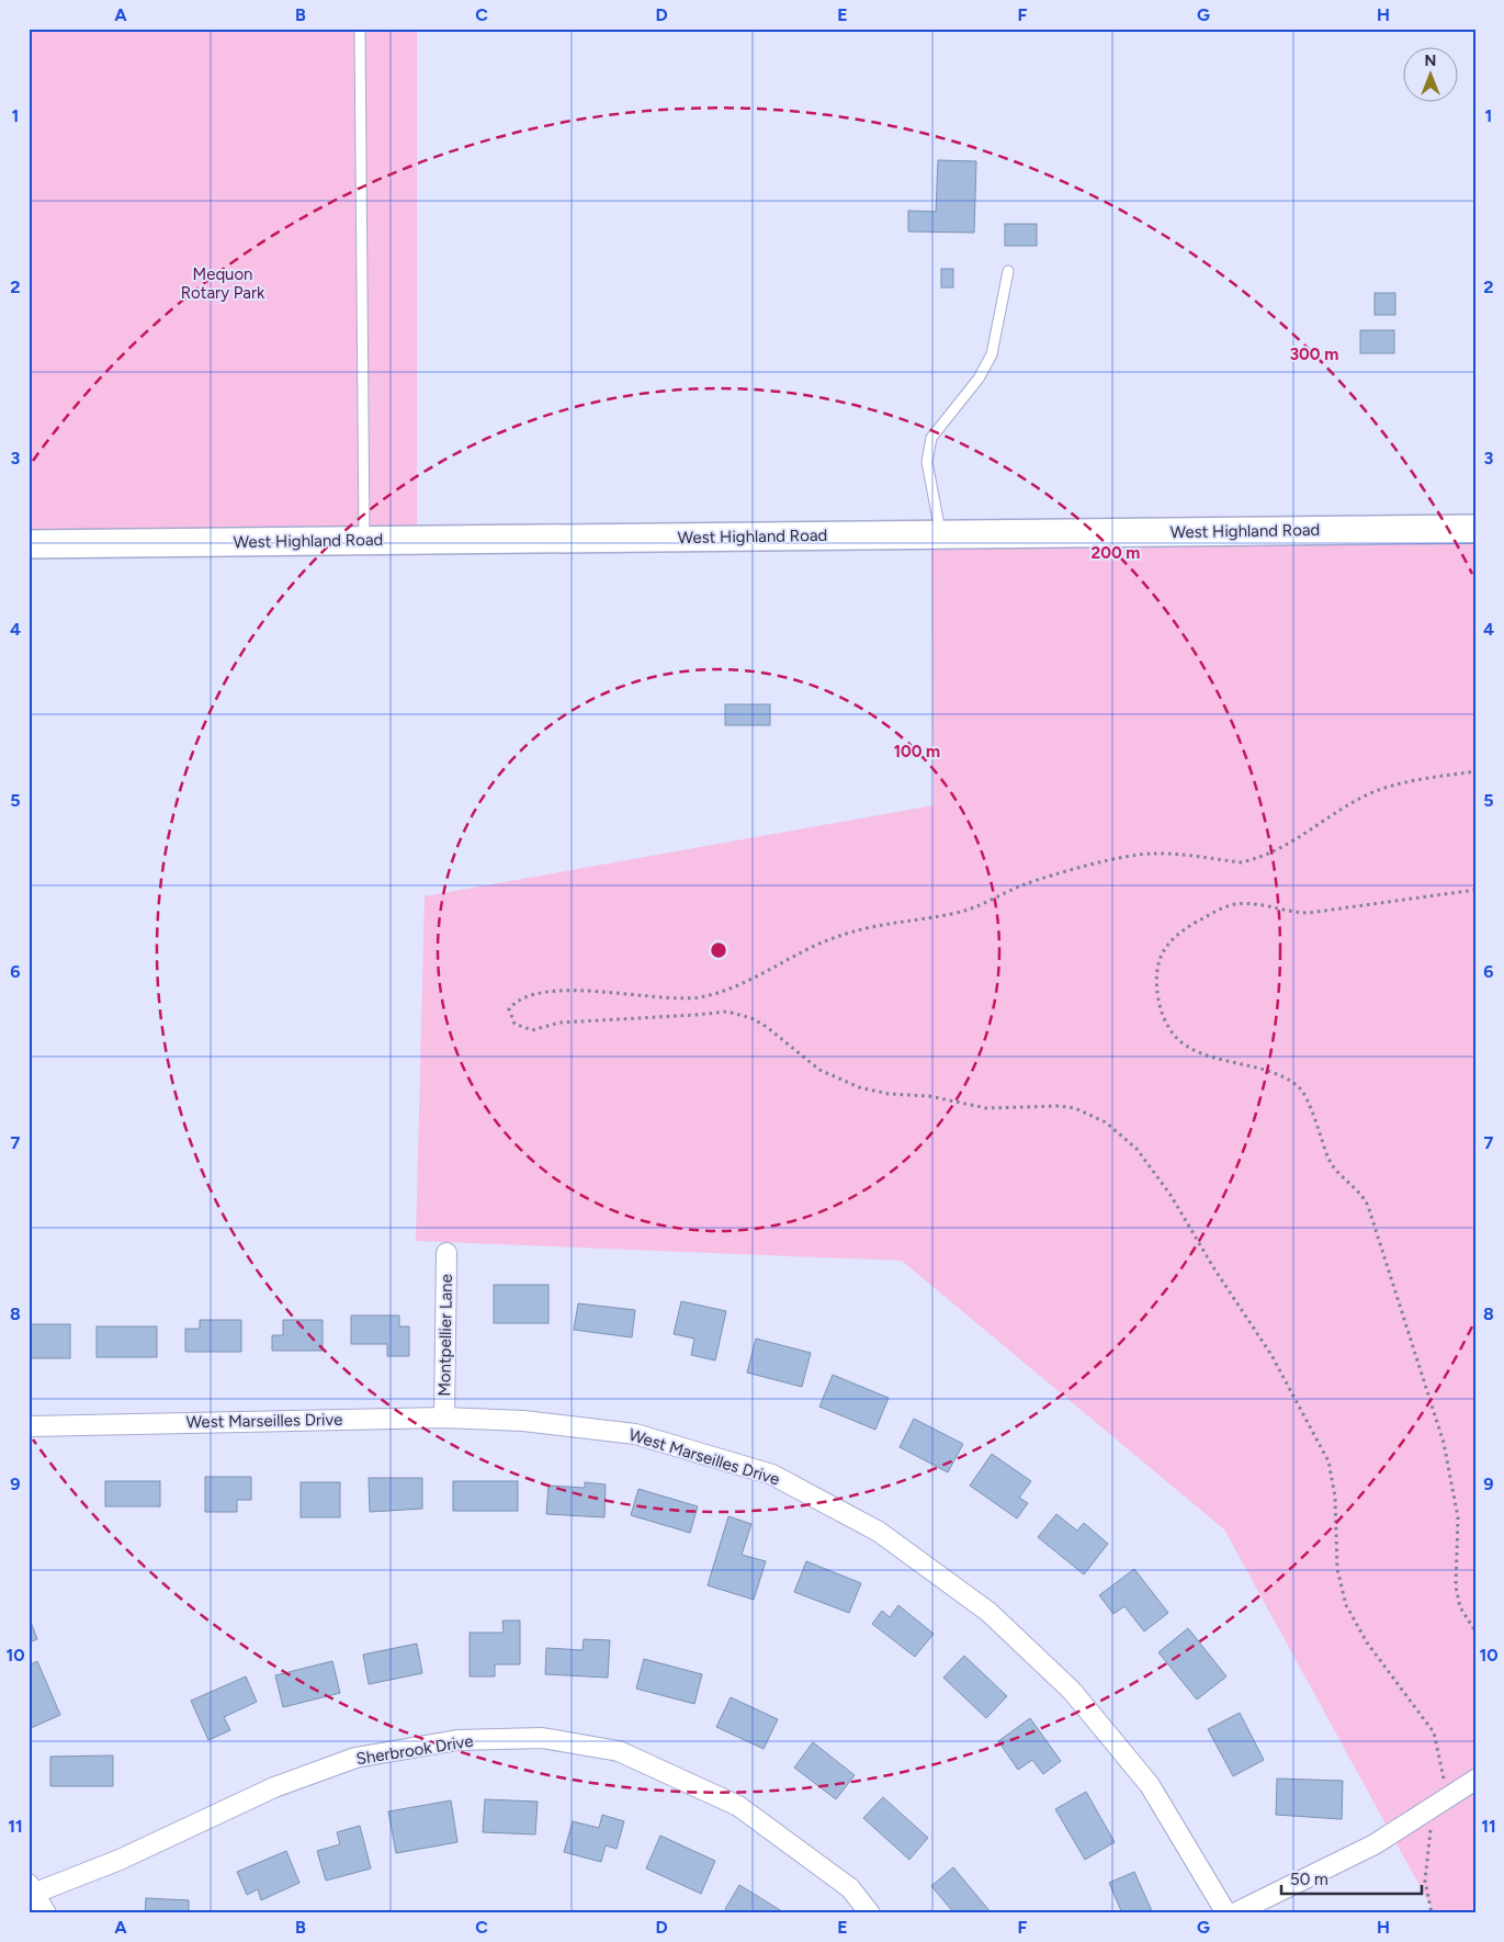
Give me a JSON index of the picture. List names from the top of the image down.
{
  "streets": {
    "main road": ["West Highland Road"],
    "street": ["Montpellier Lane", "West Marseilles Drive", "Sherbrook Drive"]
  },
  "crossings": [
    ["Montpellier Lane", "West Marseilles Drive"]
  ],
  "parks": ["Mequon Rotary Park"],
  "scale_bar": "50 m",
  "north": "top",
  "grid": {
    "columns": [
      "A",
      "B",
      "C",
      "D",
      "E",
      "F",
      "G",
      "H"
    ],
    "rows": [
      "1",
      "2",
      "3",
      "4",
      "5",
      "6",
      "7",
      "8",
      "9",
      "10",
      "11"
    ]
  },
  "rings": ["300 m", "200 m", "100 m"]
}
